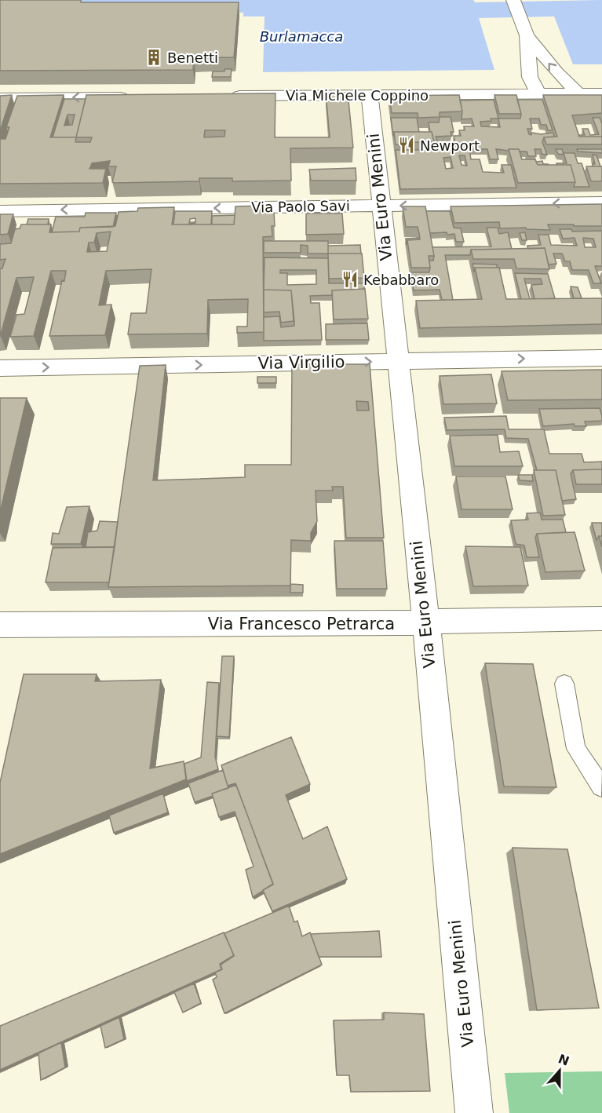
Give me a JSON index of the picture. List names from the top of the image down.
{
  "streets": {
    "street": [
      "Via Michele Coppino",
      "Via Euro Menini",
      "Via Paolo Savi",
      "Via Virgilio",
      "Via Francesco Petrarca"
    ]
  },
  "crossings": [
    ["Via Michele Coppino", "Via Euro Menini"],
    ["Via Euro Menini", "Via Paolo Savi"],
    ["Via Euro Menini", "Via Virgilio"],
    ["Via Euro Menini", "Via Francesco Petrarca"]
  ],
  "one_way": ["Via Paolo Savi", "Via Virgilio"],
  "water": ["Burlamacca"],
  "places": {
    "building": ["Benetti"],
    "restaurant": ["Newport", "Kebabbaro"]
  },
  "north": "top"
}
